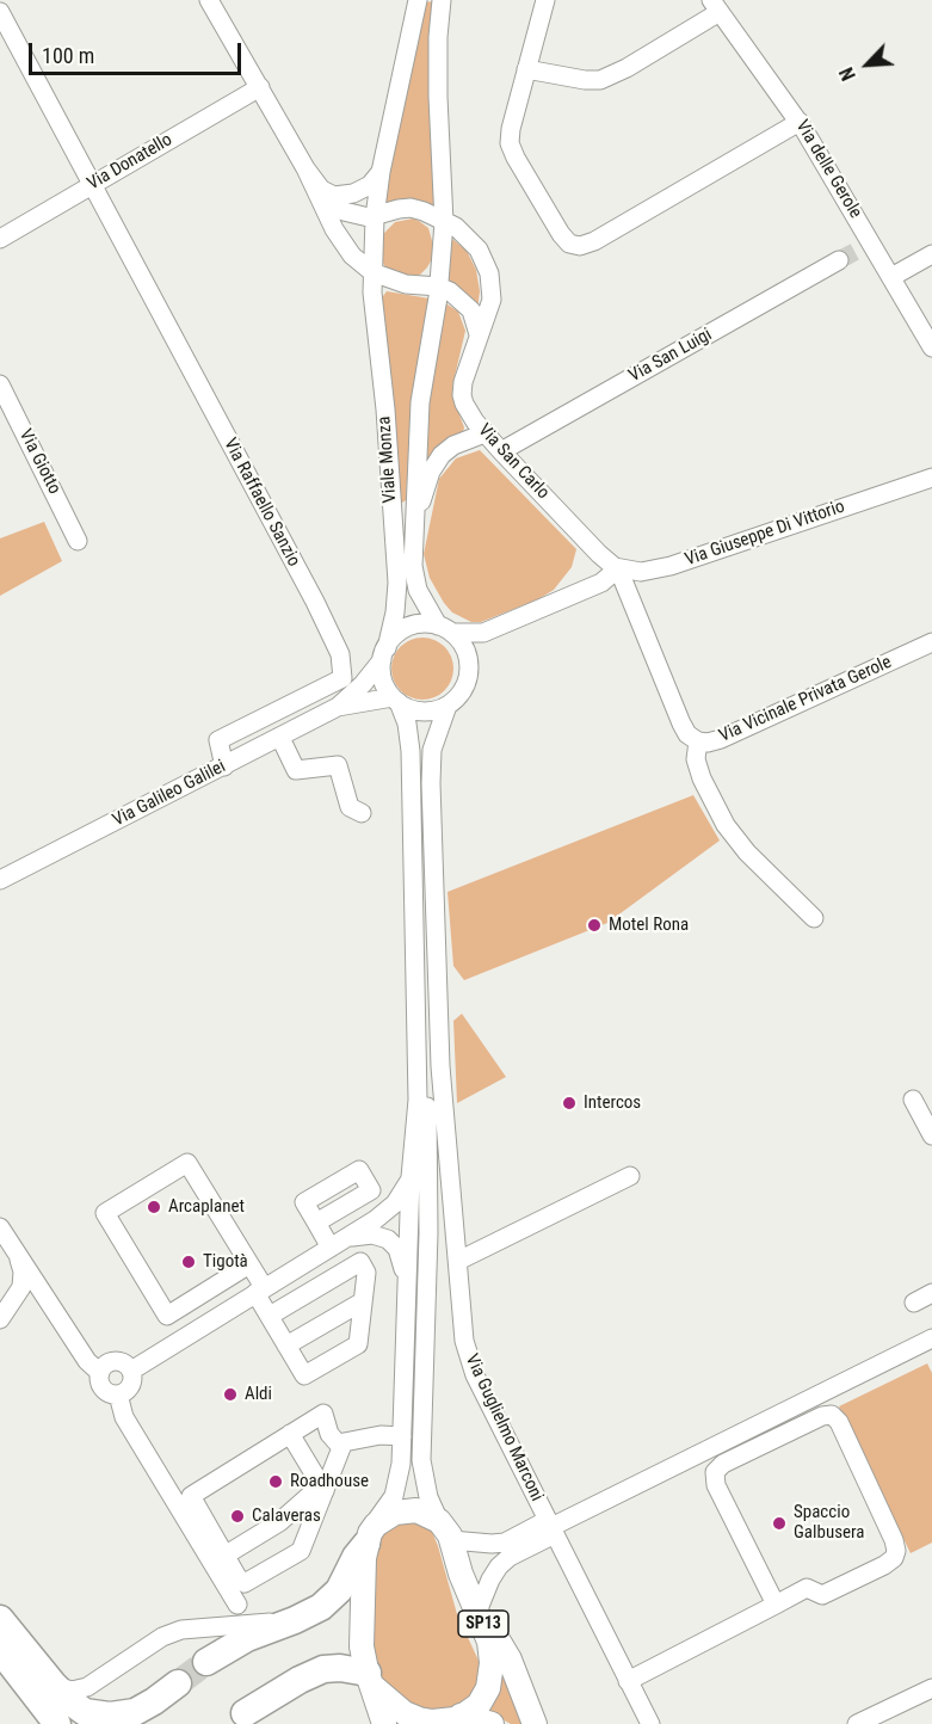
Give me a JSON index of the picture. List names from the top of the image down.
{
  "streets": {
    "main road": ["SP13"],
    "street": [
      "Via Donatello",
      "Via delle Gerole",
      "Via San Luigi",
      "Viale Monza",
      "Via Giotto",
      "Via San Carlo",
      "Via Raffaello Sanzio",
      "Via Giuseppe Di Vittorio",
      "Via Vicinale Privata Gerole",
      "Via Galileo Galilei",
      "Via Guglielmo Marconi"
    ]
  },
  "crossings": [
    ["Via Donatello", "Via Raffaello Sanzio"],
    ["Via San Luigi", "Via San Carlo"],
    ["Viale Monza", "Via San Carlo"],
    ["Viale Monza", "Via Galileo Galilei"],
    ["Viale Monza", "Via Guglielmo Marconi"],
    ["Viale Monza", "SP13"],
    ["Via San Carlo", "Via Giuseppe Di Vittorio"],
    ["Via San Carlo", "Via Vicinale Privata Gerole"],
    ["Via Raffaello Sanzio", "Via Galileo Galilei"],
    ["Via Giuseppe Di Vittorio", "Via Vicinale Privata Gerole"],
    ["Via Galileo Galilei", "Via Guglielmo Marconi"],
    ["Via Galileo Galilei", "SP13"],
    ["Via Guglielmo Marconi", "SP13"]
  ],
  "places": [
    "Motel Rona",
    "Intercos",
    "Arcaplanet",
    "Tigotà",
    "Aldi",
    "Roadhouse",
    "Calaveras",
    "Spaccio Galbusera"
  ],
  "scale_bar": "100 m",
  "north": "bottom left"
}
